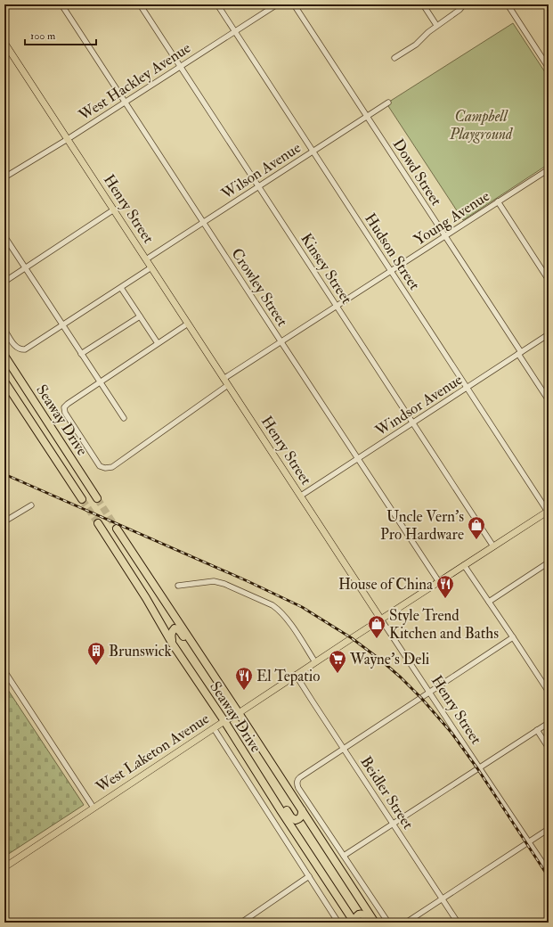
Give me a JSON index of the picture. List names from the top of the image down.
{
  "streets": {
    "highway": ["Seaway Drive"],
    "main road": ["Henry Street", "West Laketon Avenue"],
    "street": [
      "West Hackley Avenue",
      "Wilson Avenue",
      "Dowd Street",
      "Young Avenue",
      "Hudson Street",
      "Kinsey Street",
      "Crowley Street",
      "Windsor Avenue",
      "Beidler Street"
    ]
  },
  "crossings": [
    ["West Hackley Avenue", "Henry Street"],
    ["West Hackley Avenue", "Hudson Street"],
    ["West Hackley Avenue", "Kinsey Street"],
    ["West Hackley Avenue", "Crowley Street"],
    ["Wilson Avenue", "Dowd Street"],
    ["Wilson Avenue", "Henry Street"],
    ["Wilson Avenue", "Hudson Street"],
    ["Wilson Avenue", "Kinsey Street"],
    ["Wilson Avenue", "Crowley Street"],
    ["Dowd Street", "Young Avenue"],
    ["Dowd Street", "Windsor Avenue"],
    ["Henry Street", "Young Avenue"],
    ["Henry Street", "Windsor Avenue"],
    ["Henry Street", "West Laketon Avenue"],
    ["Young Avenue", "Hudson Street"],
    ["Young Avenue", "Kinsey Street"],
    ["Young Avenue", "Crowley Street"],
    ["Hudson Street", "Windsor Avenue"],
    ["Hudson Street", "West Laketon Avenue"],
    ["Kinsey Street", "Windsor Avenue"],
    ["Kinsey Street", "West Laketon Avenue"],
    ["Crowley Street", "Windsor Avenue"],
    ["Crowley Street", "West Laketon Avenue"],
    ["Seaway Drive", "West Laketon Avenue"],
    ["West Laketon Avenue", "Beidler Street"]
  ],
  "parks": ["Campbell Playground"],
  "places": {
    "shop": ["Uncle Vern's Pro Hardware", "Style Trend Kitchen and Baths"],
    "restaurant": ["House of China", "El Tepatio"],
    "building": ["Brunswick"],
    "supermarket": ["Wayne's Deli"]
  },
  "scale_bar": "100 m"
}
